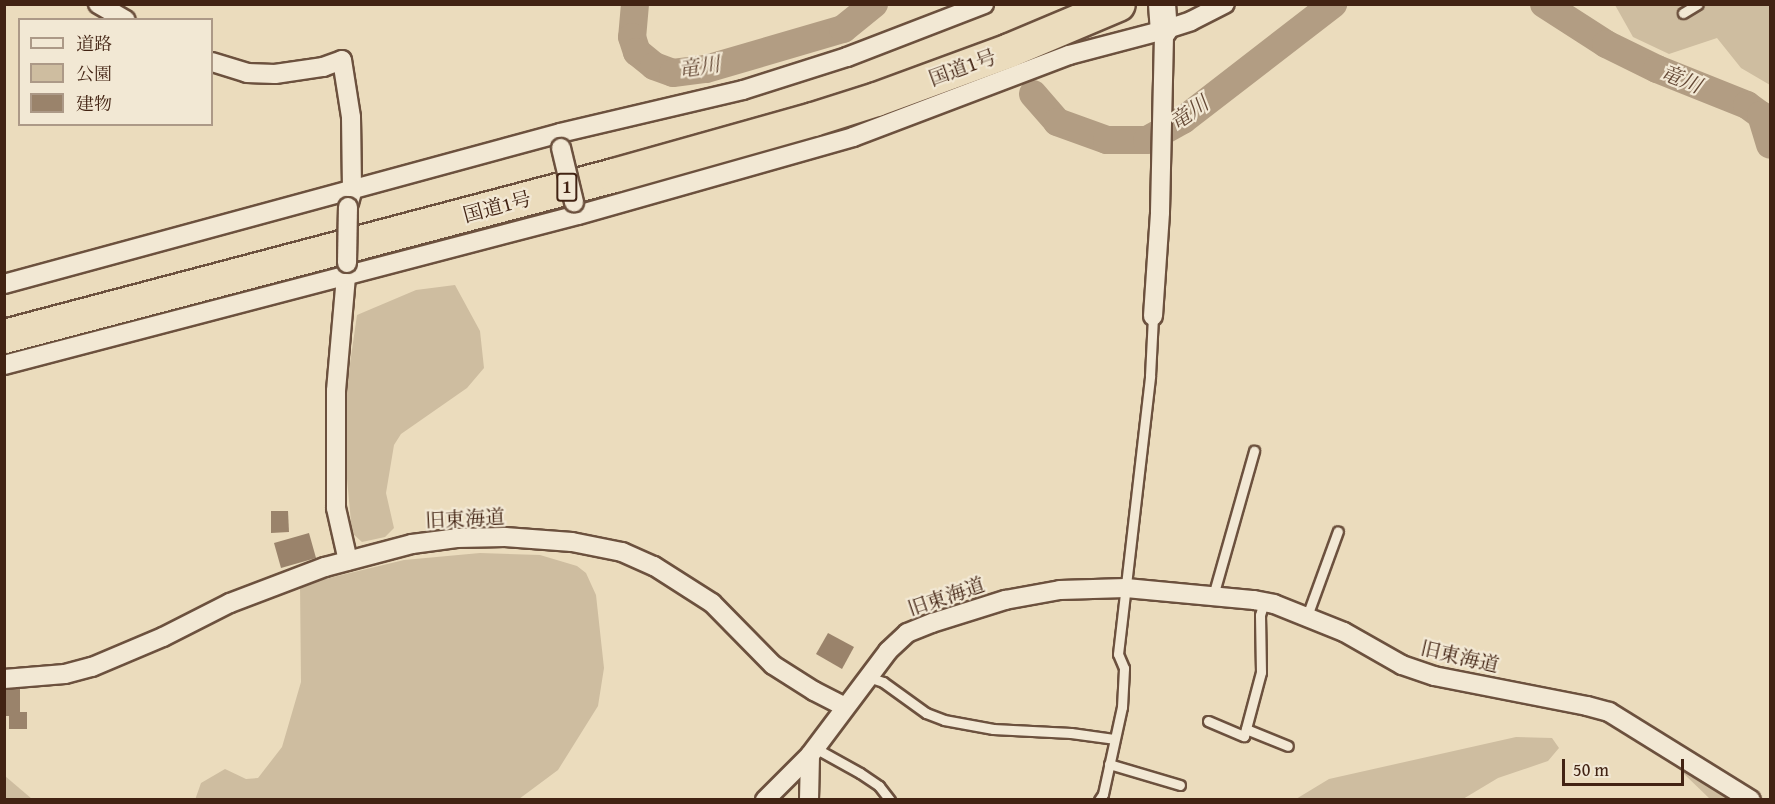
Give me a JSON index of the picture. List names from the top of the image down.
{
  "streets": {
    "highway": ["国道1号", "1"],
    "street": ["旧東海道"]
  },
  "water": ["竜川"],
  "legend": ["道路", "公園", "建物"],
  "scale_bar": "50 m"
}
